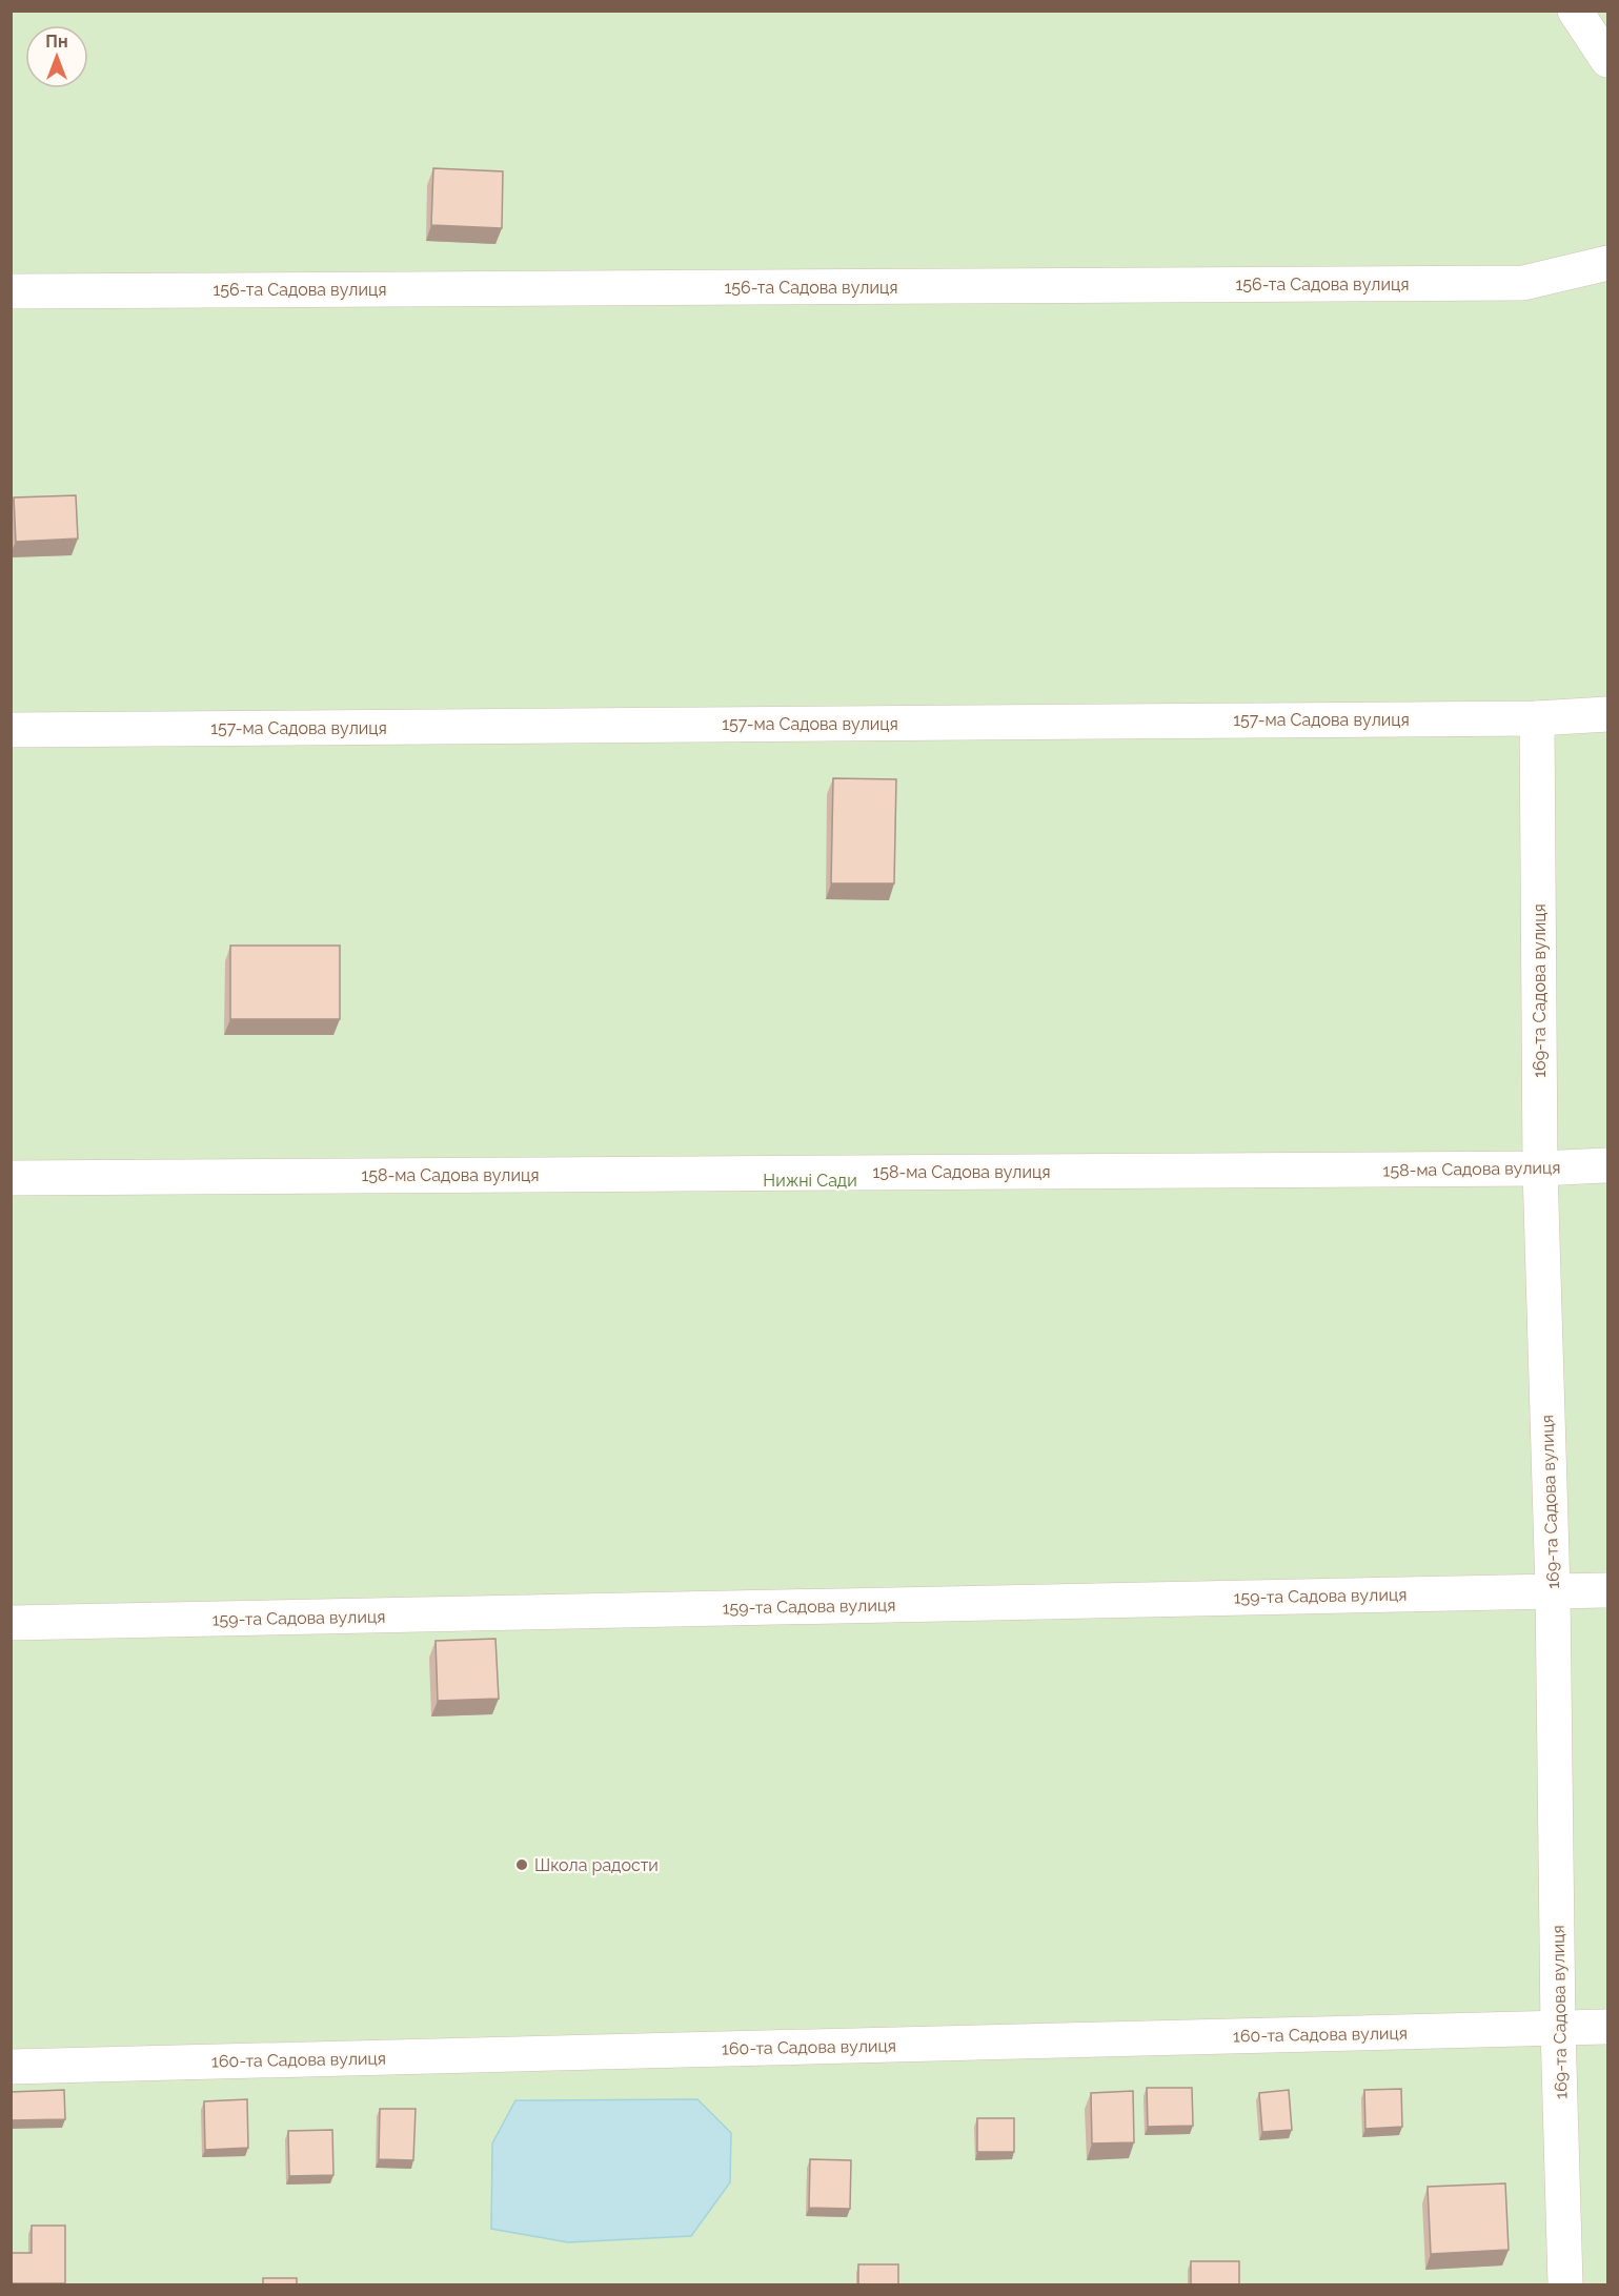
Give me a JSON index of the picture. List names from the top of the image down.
{
  "streets": {
    "street": [
      "156-та Садова вулиця",
      "157-ма Садова вулиця",
      "169-та Садова вулиця",
      "158-ма Садова вулиця",
      "159-та Садова вулиця",
      "160-та Садова вулиця"
    ]
  },
  "crossings": [
    ["157-ма Садова вулиця", "169-та Садова вулиця"],
    ["169-та Садова вулиця", "158-ма Садова вулиця"],
    ["169-та Садова вулиця", "159-та Садова вулиця"],
    ["169-та Садова вулиця", "160-та Садова вулиця"]
  ],
  "parks": ["Нижні Сади"],
  "places": ["Школа радости"],
  "north": "top"
}
